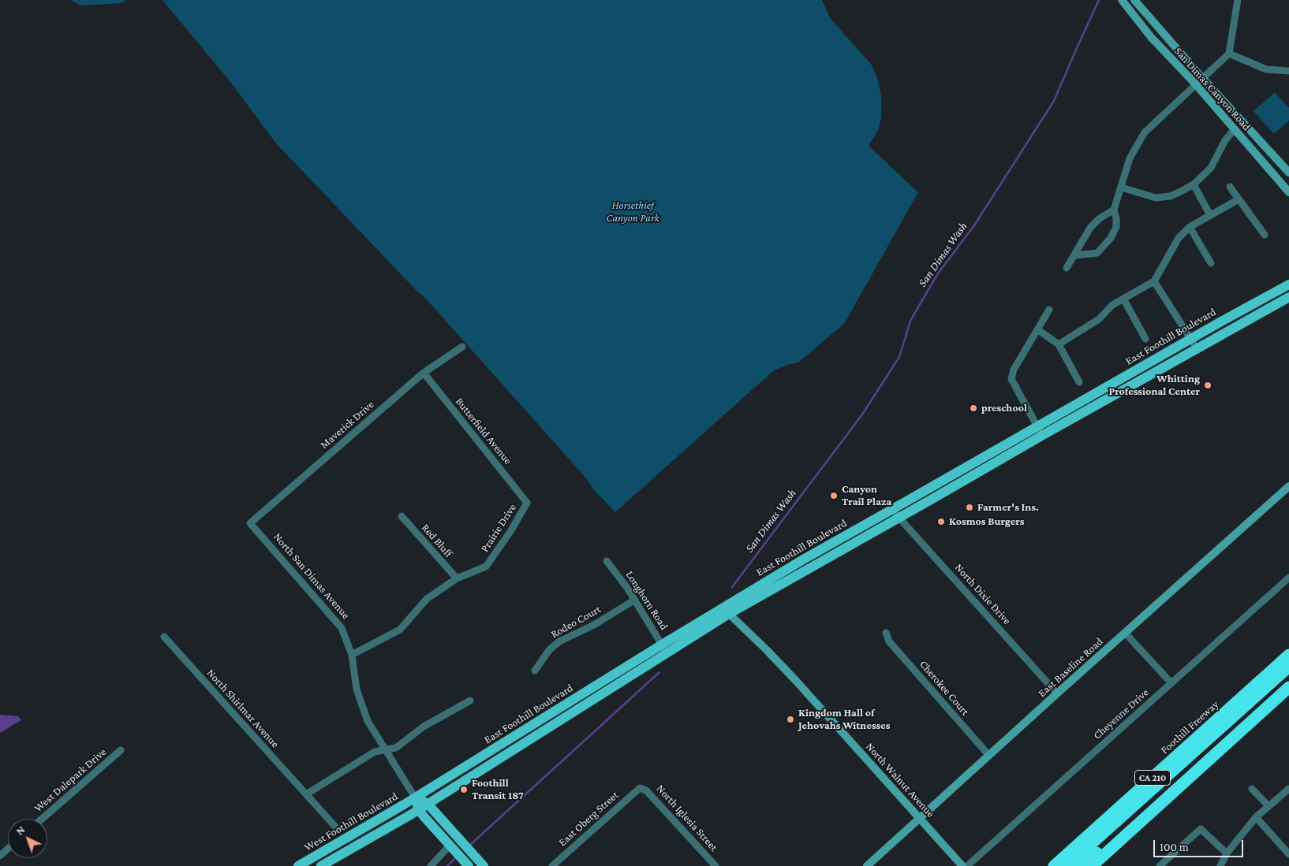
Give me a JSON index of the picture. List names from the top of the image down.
{
  "streets": {
    "highway": ["Foothill Freeway", "CA 210"],
    "main road": [
      "San Dimas Canyon Road",
      "East Foothill Boulevard",
      "North San Dimas Avenue",
      "East Baseline Road",
      "North Walnut Avenue",
      "West Foothill Boulevard"
    ],
    "street": [
      "Maverick Drive",
      "Butterfield Avenue",
      "Prairie Drive",
      "Red Bluff",
      "North Dixie Drive",
      "Longhorn Road",
      "Rodeo Court",
      "Cherokee Court",
      "North Shirlmar Avenue",
      "Cheyenne Drive",
      "West Dalepark Drive",
      "North Iglesia Street",
      "East Oberg Street"
    ]
  },
  "crossings": [
    ["East Foothill Boulevard", "North San Dimas Avenue"],
    ["East Foothill Boulevard", "North Dixie Drive"],
    ["East Foothill Boulevard", "Longhorn Road"],
    ["East Foothill Boulevard", "North Walnut Avenue"],
    ["East Foothill Boulevard", "West Foothill Boulevard"],
    ["Maverick Drive", "Butterfield Avenue"],
    ["Maverick Drive", "North San Dimas Avenue"],
    ["Butterfield Avenue", "Prairie Drive"],
    ["Prairie Drive", "Red Bluff"],
    ["Prairie Drive", "North San Dimas Avenue"],
    ["North San Dimas Avenue", "West Foothill Boulevard"],
    ["North Dixie Drive", "East Baseline Road"],
    ["Longhorn Road", "Rodeo Court"],
    ["East Baseline Road", "Cherokee Court"],
    ["East Baseline Road", "North Walnut Avenue"],
    ["North Iglesia Street", "East Oberg Street"]
  ],
  "water": ["San Dimas Wash"],
  "parks": ["Horsethief Canyon Park"],
  "places": [
    "Whitting Professional Center",
    "preschool",
    "Canyon Trail Plaza",
    "Farmer's Ins.",
    "Kosmos Burgers",
    "Kingdom Hall of Jehovahs Witnesses",
    "Foothill Transit 187"
  ],
  "scale_bar": "100 m",
  "north": "top left"
}
